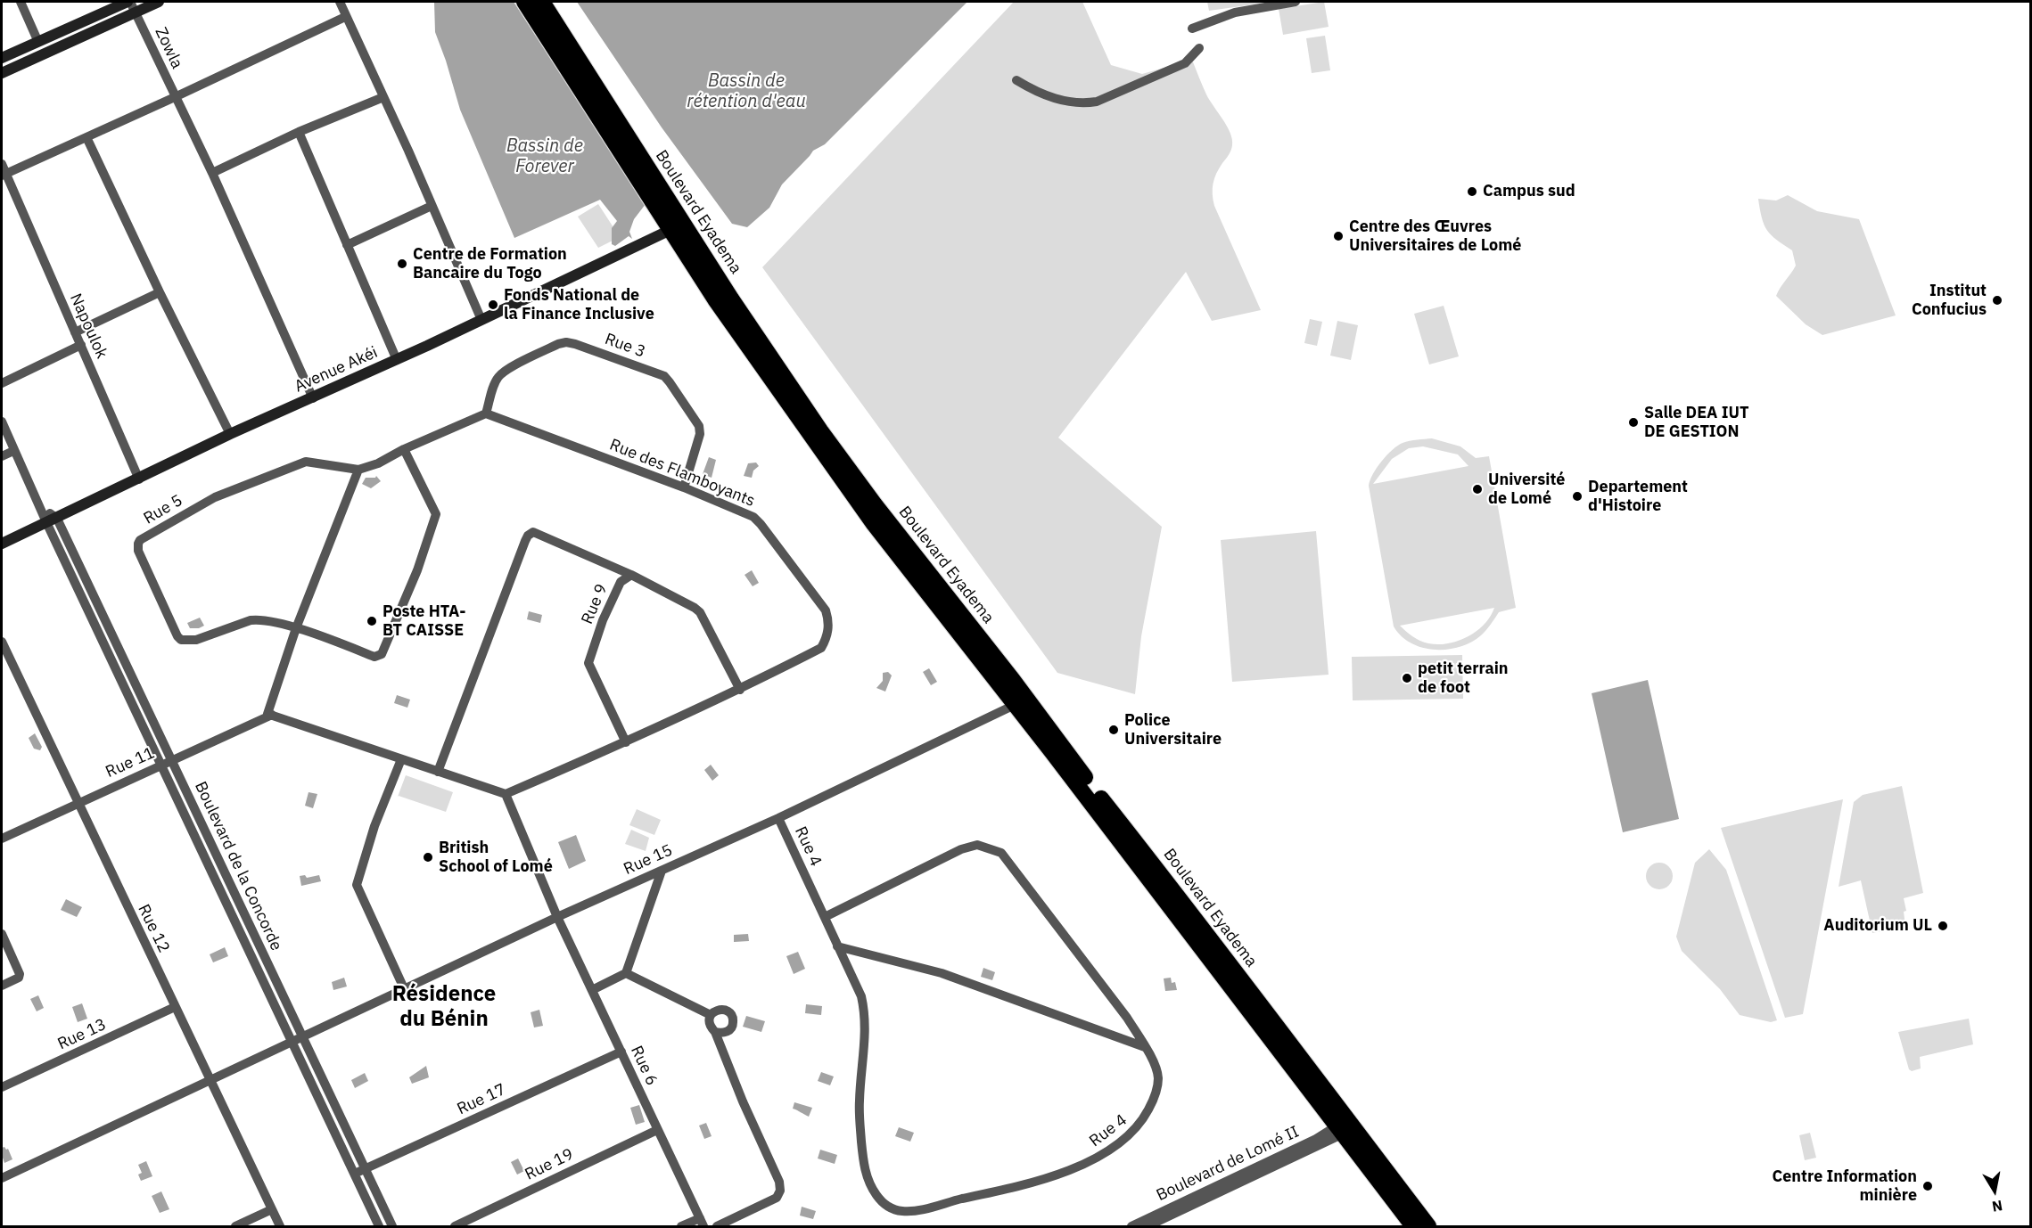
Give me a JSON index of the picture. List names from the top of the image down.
{
  "streets": {
    "highway": ["Boulevard Eyadema"],
    "main road": ["Avenue Akéi"],
    "street": [
      "Zowla",
      "Napoulok",
      "Rue 3",
      "Rue des Flamboyants",
      "Rue 5",
      "Rue 9",
      "Rue 11",
      "Rue 4",
      "Rue 15",
      "Boulevard de la Concorde",
      "Rue 12",
      "Rue 13",
      "Rue 6",
      "Rue 17",
      "Boulevard de Lomé II",
      "Rue 19"
    ]
  },
  "crossings": [
    ["Zowla", "Avenue Akéi"],
    ["Boulevard Eyadema", "Avenue Akéi"],
    ["Boulevard Eyadema", "Rue 15"],
    ["Boulevard Eyadema", "Boulevard de Lomé II"],
    ["Napoulok", "Avenue Akéi"],
    ["Rue 3", "Rue des Flamboyants"],
    ["Avenue Akéi", "Boulevard de la Concorde"],
    ["Rue des Flamboyants", "Rue 9"],
    ["Rue des Flamboyants", "Rue 6"],
    ["Rue 11", "Boulevard de la Concorde"],
    ["Rue 11", "Rue 12"],
    ["Rue 4", "Rue 15"],
    ["Rue 15", "Boulevard de la Concorde"],
    ["Rue 15", "Rue 12"],
    ["Rue 15", "Rue 6"],
    ["Boulevard de la Concorde", "Rue 17"],
    ["Rue 12", "Rue 13"],
    ["Rue 6", "Rue 17"],
    ["Rue 6", "Rue 19"]
  ],
  "districts": ["Résidence du Bénin"],
  "water": ["Bassin de rétention d'eau", "Bassin de Forever"],
  "places": [
    "Campus sud",
    "Centre des Œuvres Universitaires de Lomé",
    "Centre de Formation Bancaire du Togo",
    "Institut Confucius",
    "Fonds National de la Finance Inclusive",
    "Salle DEA IUT DE GESTION",
    "Université de Lomé",
    "Departement d'Histoire",
    "Poste HTA- BT CAISSE",
    "petit terrain de foot",
    "Police Universitaire",
    "British School of Lomé",
    "Auditorium UL",
    "Centre Information minière"
  ],
  "north": "bottom"
}
